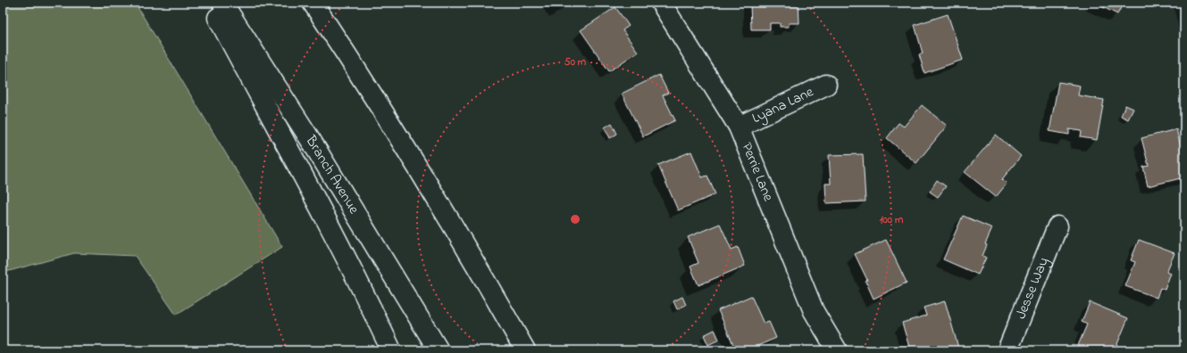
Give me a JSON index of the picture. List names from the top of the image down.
{
  "streets": {
    "main road": [
      "Lyana Lane",
      "Perrie Lane",
      "Branch Avenue",
      "Jesse Way"
    ]
  },
  "crossings": [
    ["Lyana Lane", "Perrie Lane"]
  ],
  "rings": ["50 m", "100 m"]
}
